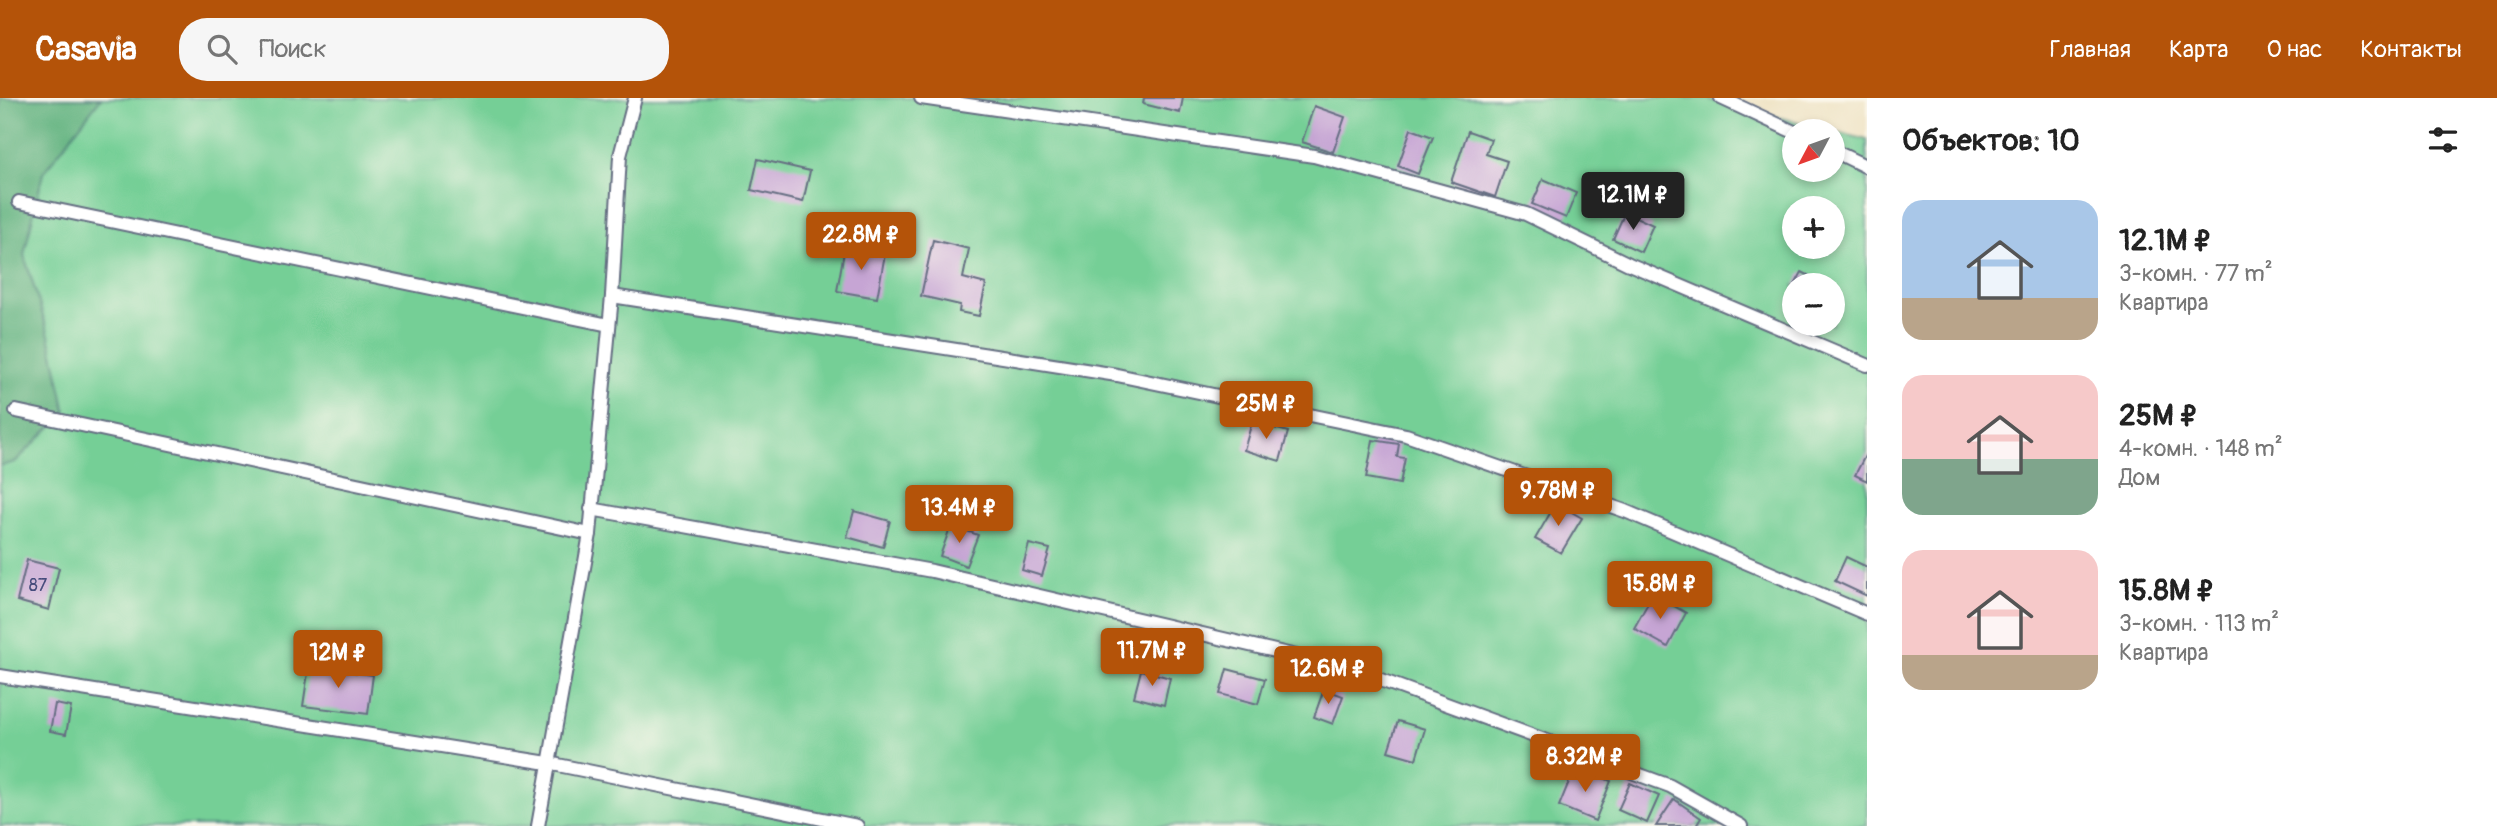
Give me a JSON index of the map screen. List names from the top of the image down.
{
  "house_numbers": ["87"],
  "north": "bottom left",
  "page": {
    "header": "Casavia",
    "search": "Поиск",
    "nav": [
      "Главная",
      "Карта",
      "О нас",
      "Контакты"
    ],
    "heading": "Объектов: 10",
    "map_buttons": ["+", "−"],
    "price": [
      "12.1M ₽",
      "22.8M ₽",
      "25M ₽",
      "9.78M ₽",
      "13.4M ₽",
      "15.8M ₽",
      "11.7M ₽",
      "12M ₽",
      "12.6M ₽",
      "8.32M ₽"
    ],
    "list": [
      {
        "name": "12.1M ₽",
        "note": "3-комн. · 77 m² · Квартира"
      },
      {
        "name": "25M ₽",
        "note": "4-комн. · 148 m² · Дом"
      },
      {
        "name": "15.8M ₽",
        "note": "3-комн. · 113 m² · Квартира"
      }
    ]
  }
}
